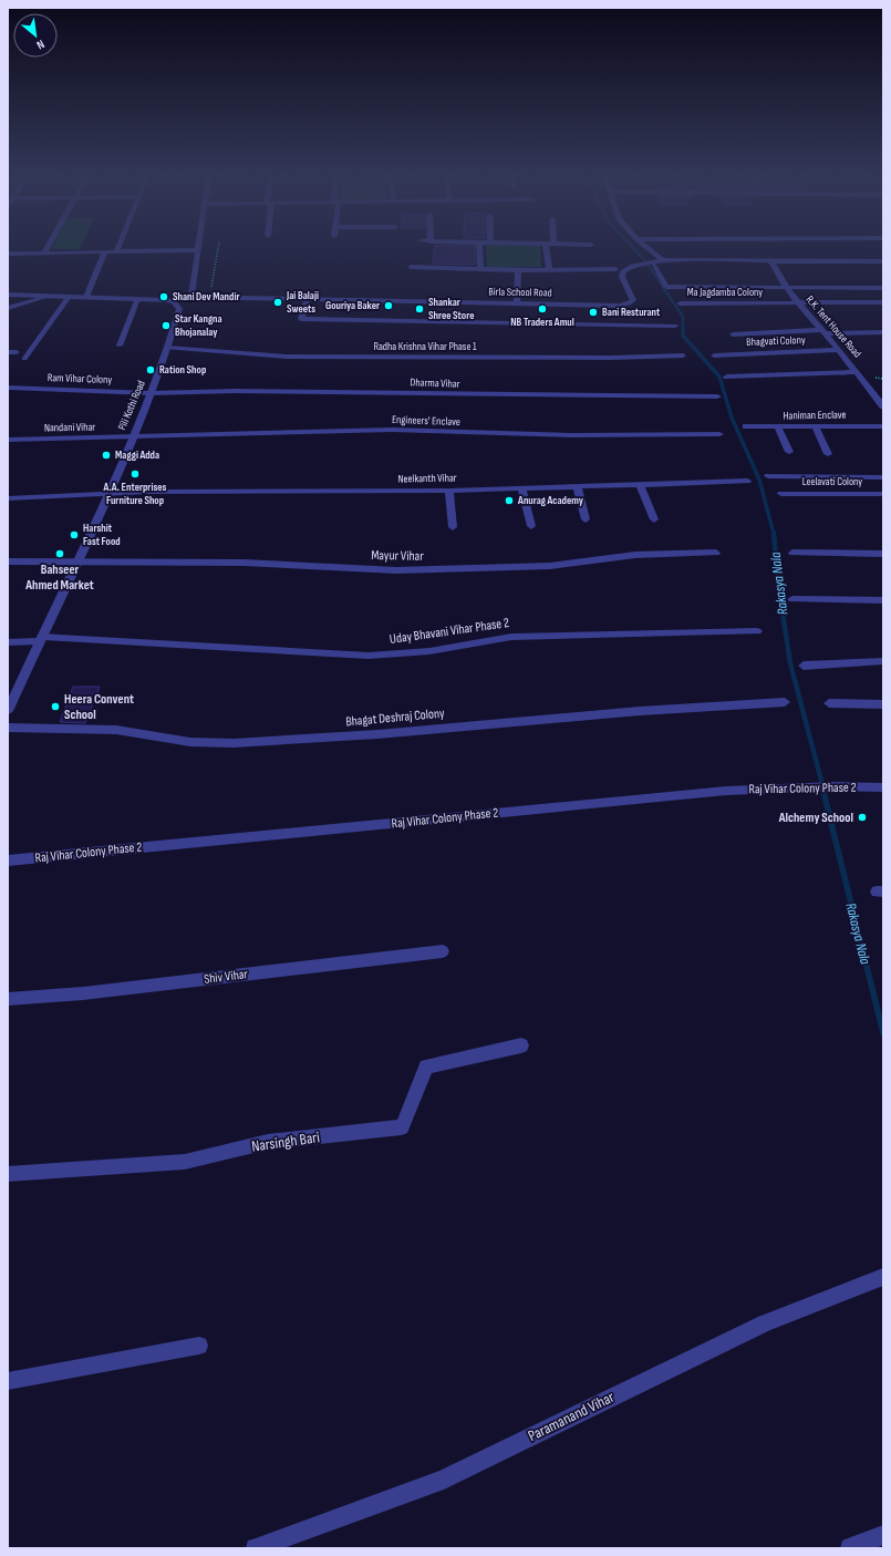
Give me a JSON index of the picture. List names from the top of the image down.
{
  "streets": {
    "street": [
      "Birla School Road",
      "Ma Jagdamba Colony",
      "R.K. Tent House Road",
      "Bhagvati Colony",
      "Radha Krishna Vihar Phase 1",
      "Ram Vihar Colony",
      "Dharma Vihar",
      "Pili Kothi Road",
      "Haniman Enclave",
      "Engineers' Enclave",
      "Nandani Vihar",
      "Neelkanth Vihar",
      "Leelavati Colony",
      "Mayur Vihar",
      "Uday Bhavani Vihar Phase 2",
      "Bhagat Deshraj Colony",
      "Raj Vihar Colony Phase 2",
      "Shiv Vihar",
      "Narsingh Bari",
      "Paramanand Vihar"
    ]
  },
  "crossings": [
    ["Birla School Road", "Pili Kothi Road"],
    ["Ma Jagdamba Colony", "R.K. Tent House Road"],
    ["R.K. Tent House Road", "Bhagvati Colony"],
    ["Radha Krishna Vihar Phase 1", "Pili Kothi Road"],
    ["Ram Vihar Colony", "Dharma Vihar"],
    ["Ram Vihar Colony", "Pili Kothi Road"],
    ["Dharma Vihar", "Pili Kothi Road"],
    ["Pili Kothi Road", "Engineers' Enclave"],
    ["Pili Kothi Road", "Nandani Vihar"],
    ["Pili Kothi Road", "Neelkanth Vihar"],
    ["Pili Kothi Road", "Mayur Vihar"],
    ["Pili Kothi Road", "Uday Bhavani Vihar Phase 2"],
    ["Engineers' Enclave", "Nandani Vihar"]
  ],
  "water": ["Rakasya Nala"],
  "places": [
    "Shani Dev Mandir",
    "Jai Balaji Sweets",
    "Gouriya Baker",
    "Shankar Shree Store",
    "NB Traders Amul",
    "Bani Resturant",
    "Star Kangna Bhojanalay",
    "Ration Shop",
    "Maggi Adda",
    "A.A. Enterprises Furniture Shop",
    "Anurag Academy",
    "Harshit Fast Food",
    "Bahseer Ahmed Market",
    "Heera Convent School",
    "Alchemy School"
  ],
  "north": "bottom right"
}
